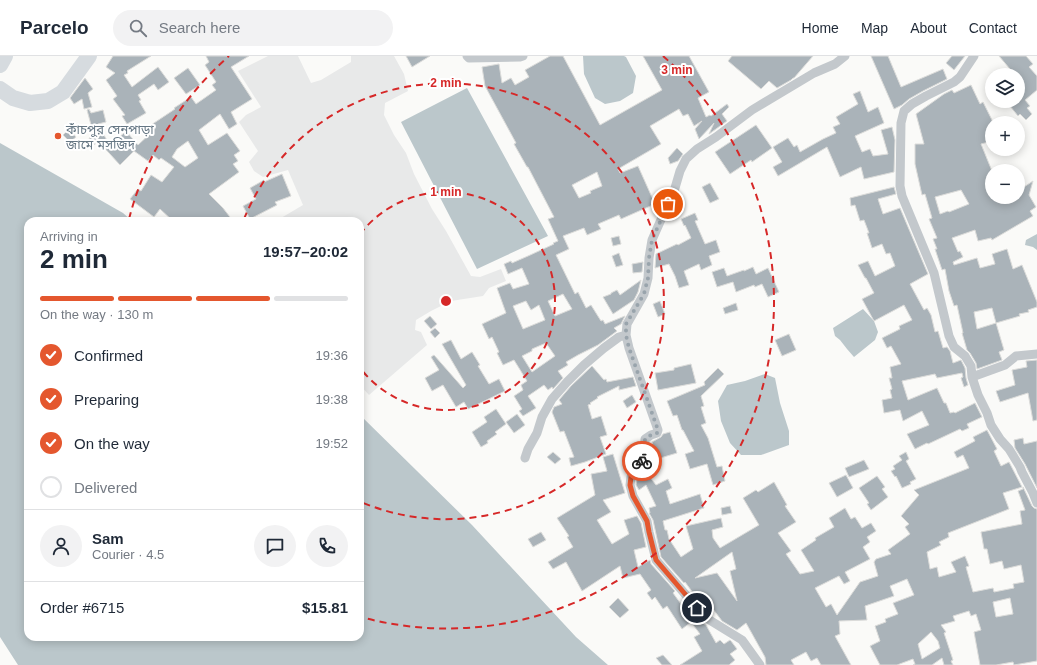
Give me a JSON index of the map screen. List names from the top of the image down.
{
  "places": ["কাঁচপুর সেনপাড়া জামে মসজিদ"],
  "page": {
    "header": "Parcelo",
    "search": "Search here",
    "nav": [
      "Home",
      "Map",
      "About",
      "Contact"
    ],
    "map_buttons": ["+", "−"],
    "heading": ["2 min", "Arriving in", "19:57–20:02"],
    "panel": [
      "Sam",
      "Courier · 4.5",
      "Order #6715",
      "$15.81"
    ],
    "bar": "On the way · 130 m",
    "list": [
      ["Confirmed", "19:36"],
      ["Preparing", "19:38"],
      ["On the way", "19:52"],
      "Delivered"
    ]
  },
  "rings": ["3 min", "2 min", "1 min"]
}
